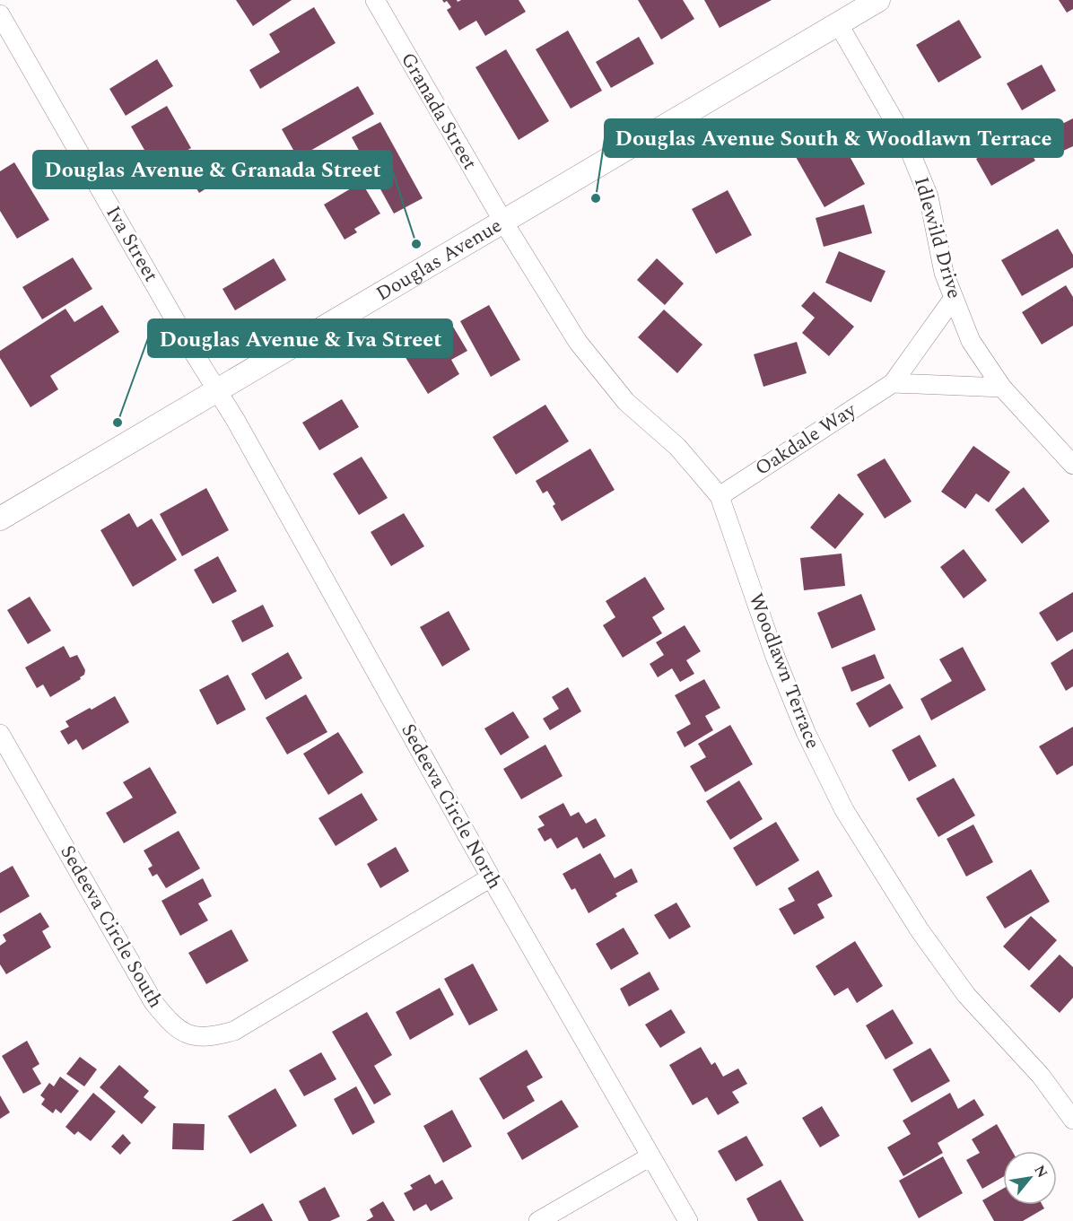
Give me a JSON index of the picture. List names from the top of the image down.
{
  "streets": {
    "street": [
      "Granada Street",
      "Idlewild Drive",
      "Iva Street",
      "Douglas Avenue",
      "Oakdale Way",
      "Woodlawn Terrace",
      "Sedeeva Circle North",
      "Sedeeva Circle South"
    ]
  },
  "crossings": [
    ["Granada Street", "Douglas Avenue"],
    ["Granada Street", "Woodlawn Terrace"],
    ["Idlewild Drive", "Douglas Avenue"],
    ["Idlewild Drive", "Oakdale Way"],
    ["Iva Street", "Douglas Avenue"],
    ["Iva Street", "Sedeeva Circle North"],
    ["Douglas Avenue", "Woodlawn Terrace"],
    ["Douglas Avenue", "Sedeeva Circle North"],
    ["Oakdale Way", "Woodlawn Terrace"],
    ["Sedeeva Circle North", "Sedeeva Circle South"]
  ],
  "places": ["Douglas Avenue South & Woodlawn Terrace", "Douglas Avenue & Granada Street", "Douglas Avenue & Iva Street"],
  "north": "top right"
}
